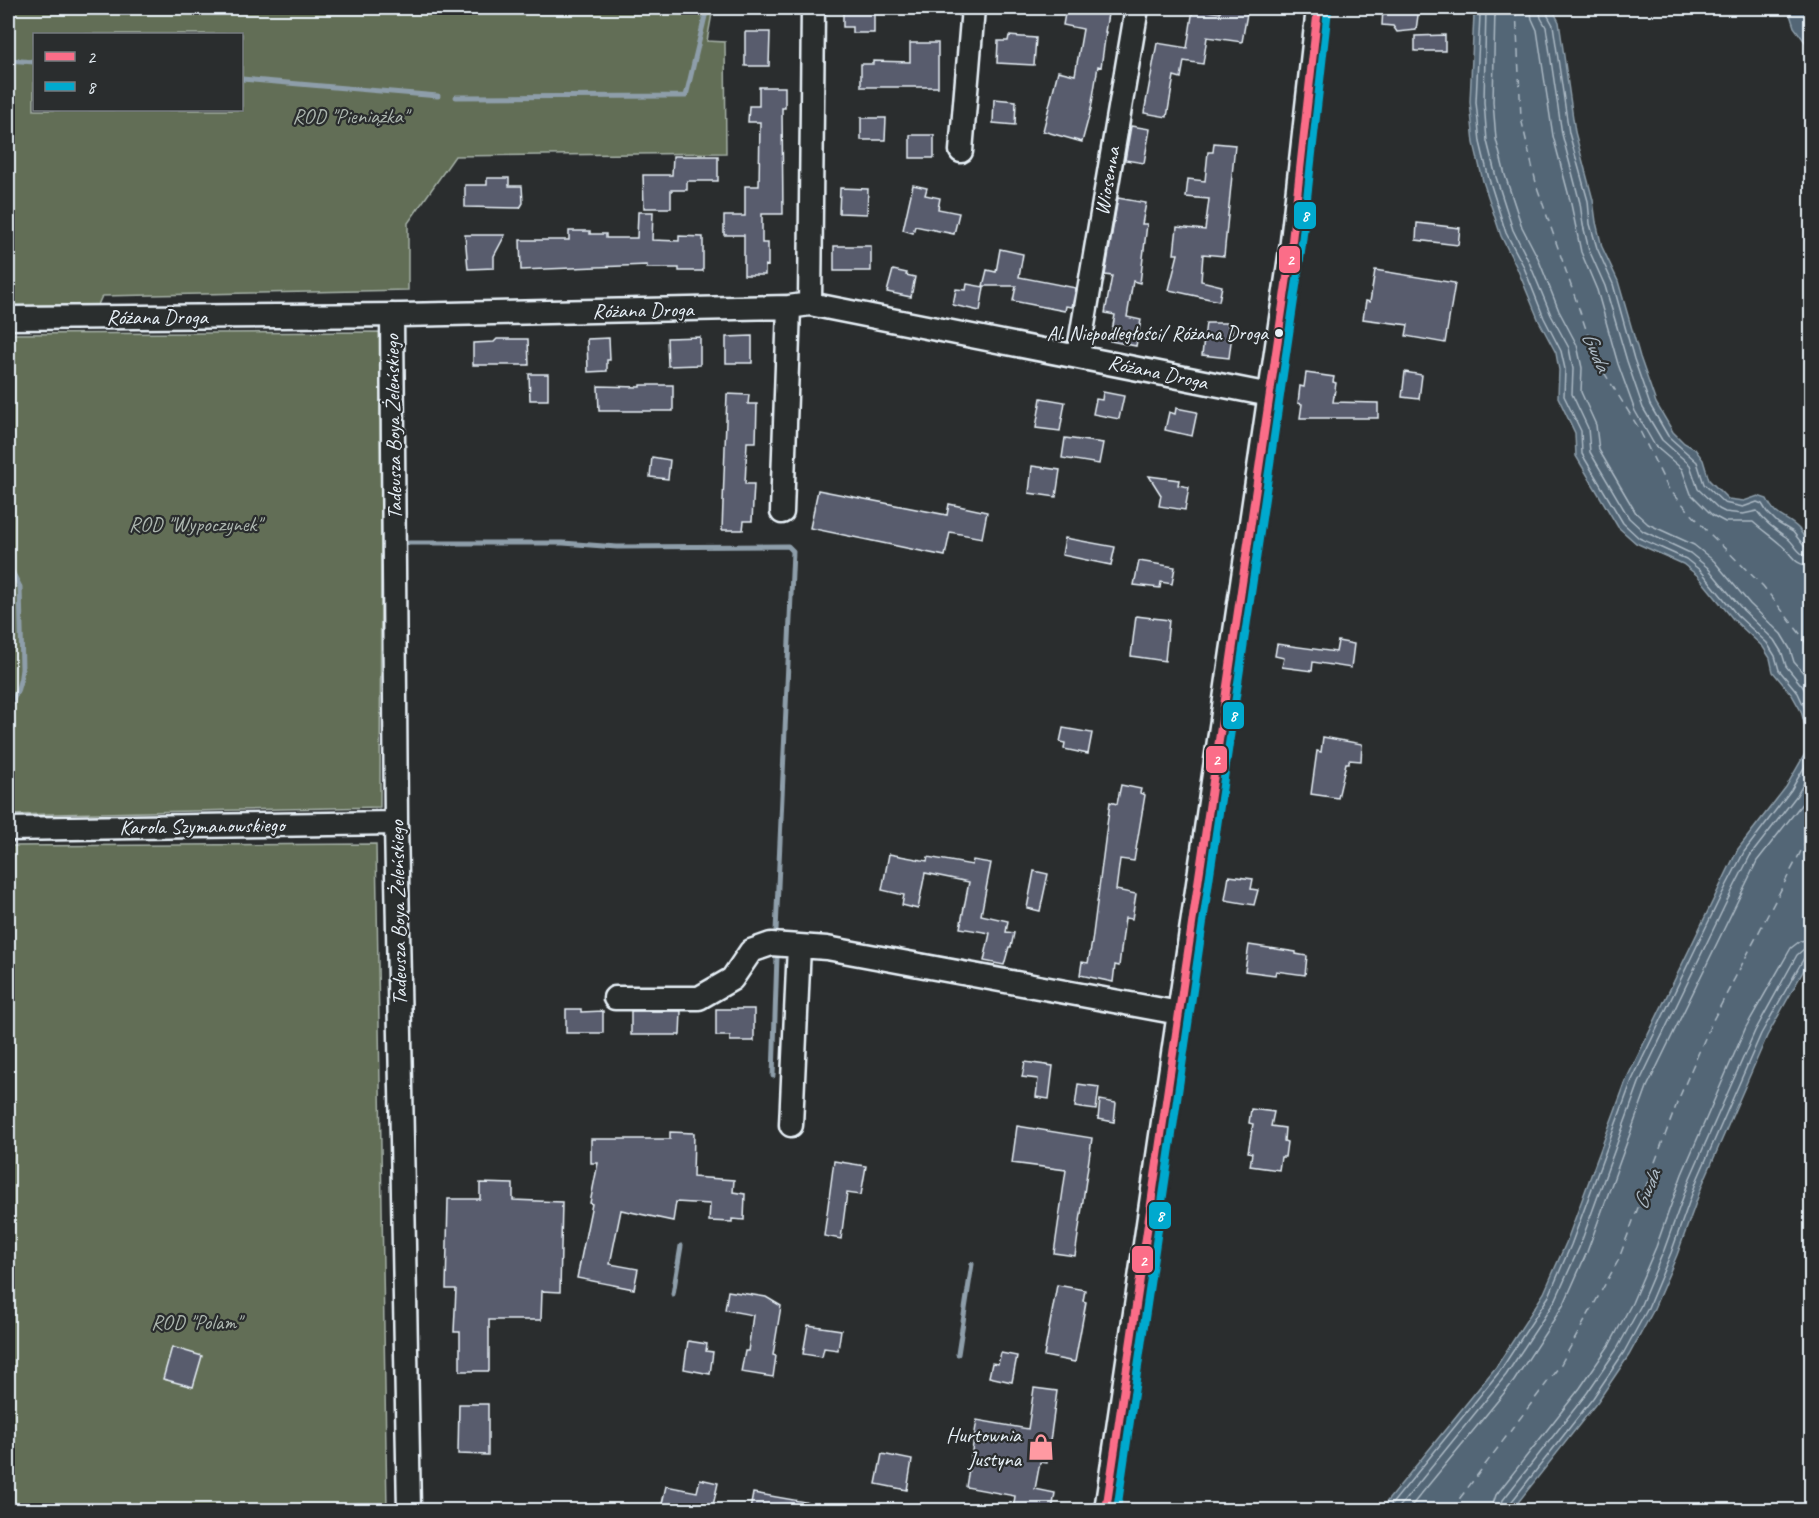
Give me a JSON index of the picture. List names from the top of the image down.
{
  "streets": {
    "street": [
      "Wiosenna",
      "Różana Droga",
      "Tadeusza Boya Żeleńskiego",
      "Karola Szymanowskiego"
    ]
  },
  "crossings": [
    ["Wiosenna", "Różana Droga"],
    ["Różana Droga", "Tadeusza Boya Żeleńskiego"],
    ["Tadeusza Boya Żeleńskiego", "Karola Szymanowskiego"]
  ],
  "water": ["Gwda"],
  "parks": ["ROD \"Pieniążka\"", "ROD \"Wypoczynek\"", "ROD \"Polam\""],
  "places": {
    "other": ["Al. Niepodległości/ Różana Droga"],
    "shop": ["Hurtownia Justyna"]
  },
  "lines": ["transit line 2", "transit line 8"],
  "legend": ["2", "8"]
}
